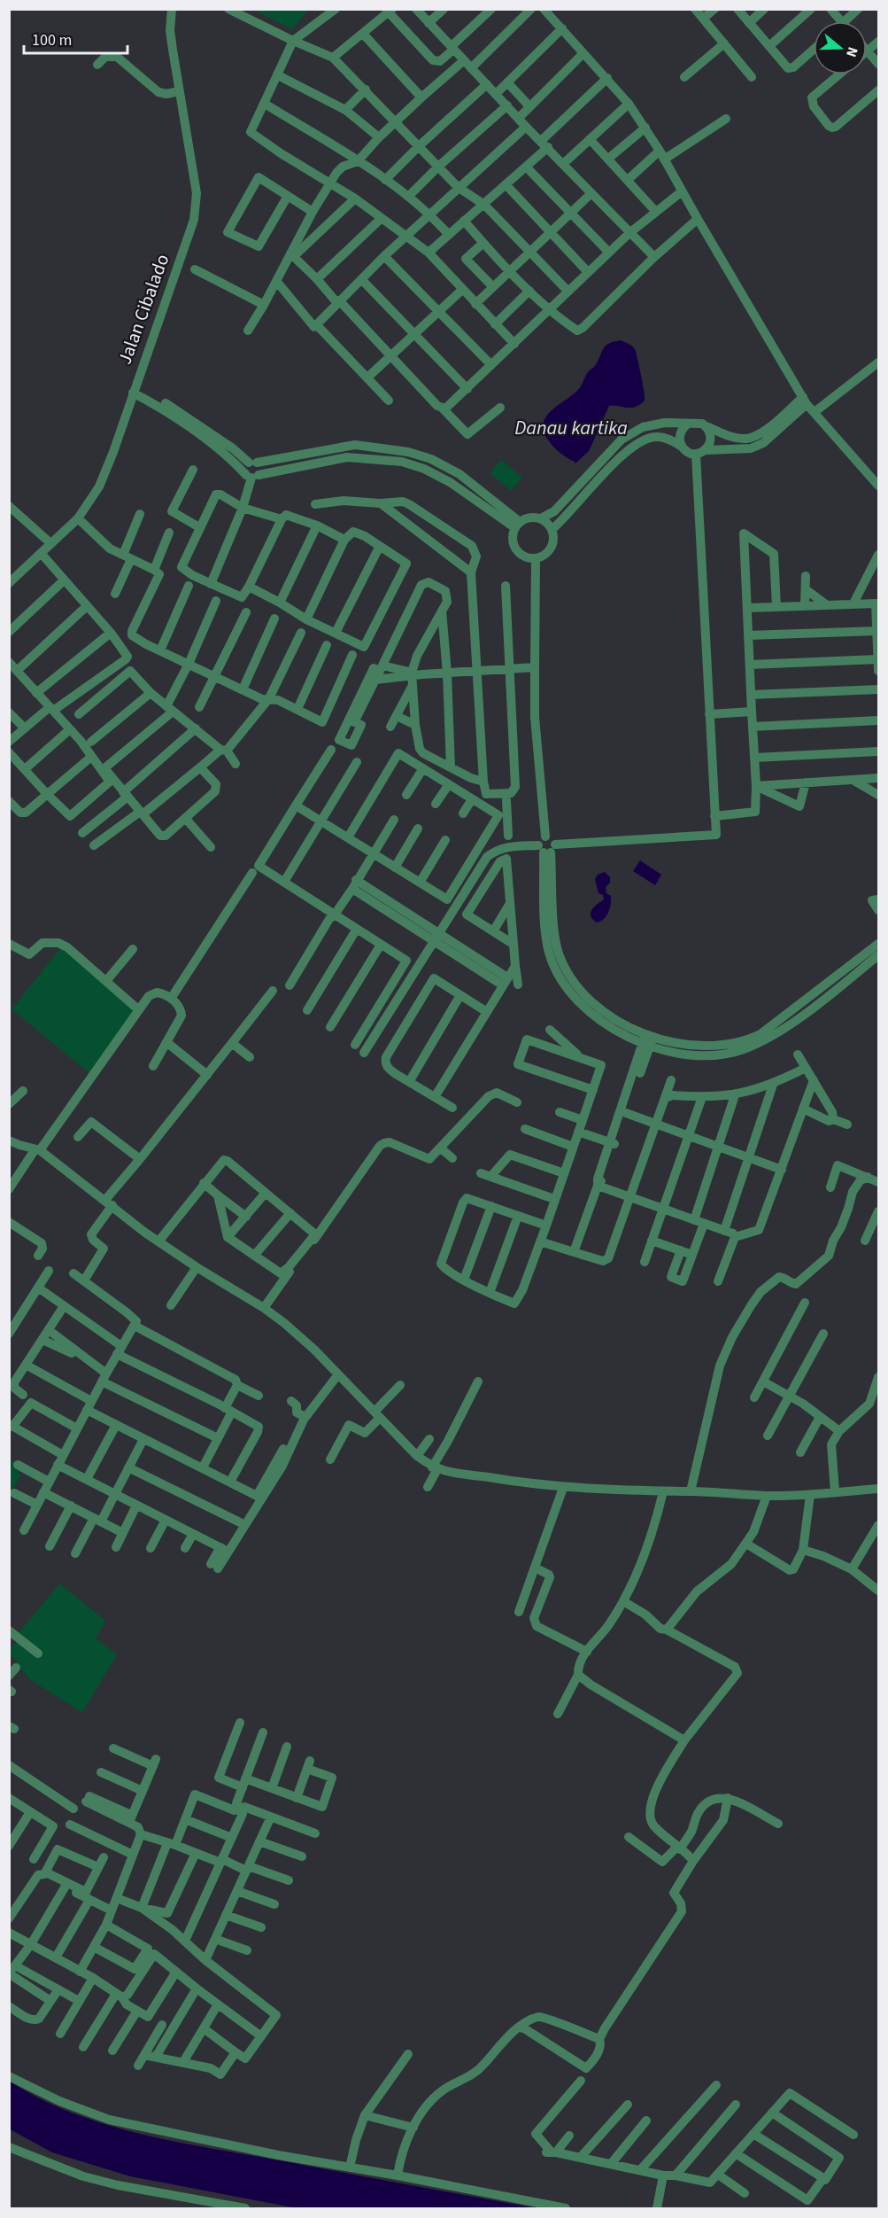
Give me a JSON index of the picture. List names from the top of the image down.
{
  "streets": {
    "street": ["Jalan Cibalado"]
  },
  "water": ["Danau kartika"],
  "scale_bar": "100 m",
  "north": "right"
}
